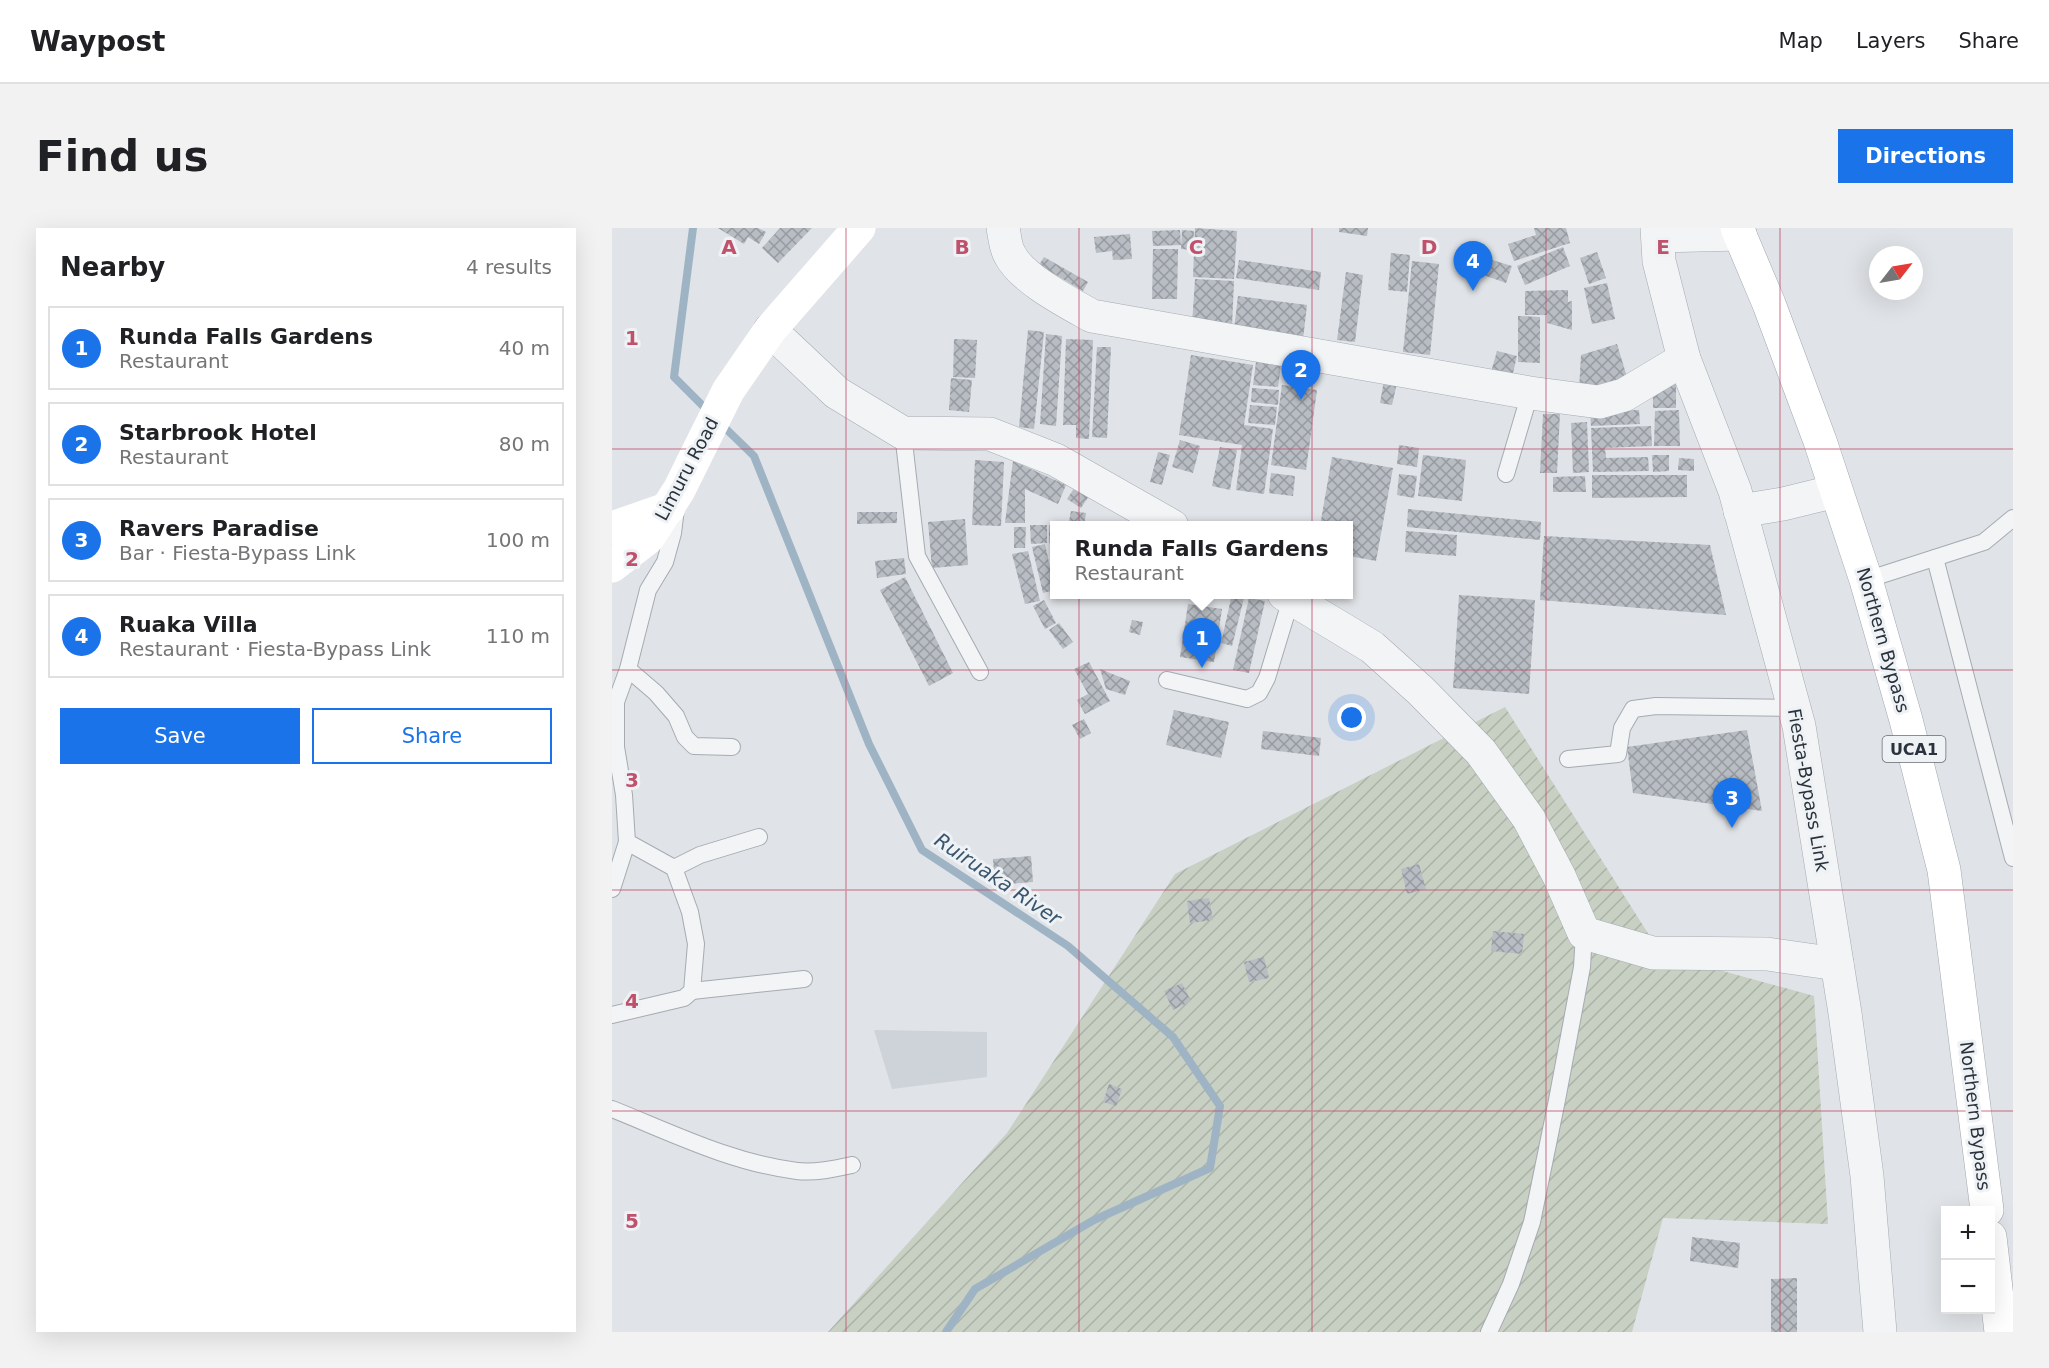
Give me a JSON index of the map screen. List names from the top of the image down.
{
  "streets": {
    "main road": ["Limuru Road", "Northern Bypass", "UCA1"],
    "street": ["Fiesta-Bypass Link"]
  },
  "water": ["Ruiruaka River"],
  "north": "top right",
  "page": {
    "header": "Waypost",
    "nav": ["Map", "Layers", "Share"],
    "buttons": [
      "Directions",
      ["Save", "Share"]
    ],
    "title": "Find us",
    "heading": ["Nearby", "4 results"],
    "pins": [
      "4",
      "2",
      "1",
      "3"
    ],
    "list": [
      {
        "mark": "1",
        "name": "Runda Falls Gardens",
        "note": "Restaurant",
        "value": "40 m"
      },
      {
        "mark": "2",
        "name": "Starbrook Hotel",
        "note": "Restaurant",
        "value": "80 m"
      },
      {
        "mark": "3",
        "name": "Ravers Paradise",
        "note": "Bar · Fiesta-Bypass Link",
        "value": "100 m"
      },
      {
        "mark": "4",
        "name": "Ruaka Villa",
        "note": "Restaurant · Fiesta-Bypass Link",
        "value": "110 m"
      }
    ],
    "popup": ["Runda Falls Gardens", "Restaurant"],
    "map_buttons": ["+", "−"]
  },
  "grid": {
    "columns": [
      "A",
      "B",
      "C",
      "D",
      "E"
    ],
    "rows": [
      "1",
      "2",
      "3",
      "4",
      "5"
    ]
  }
}
